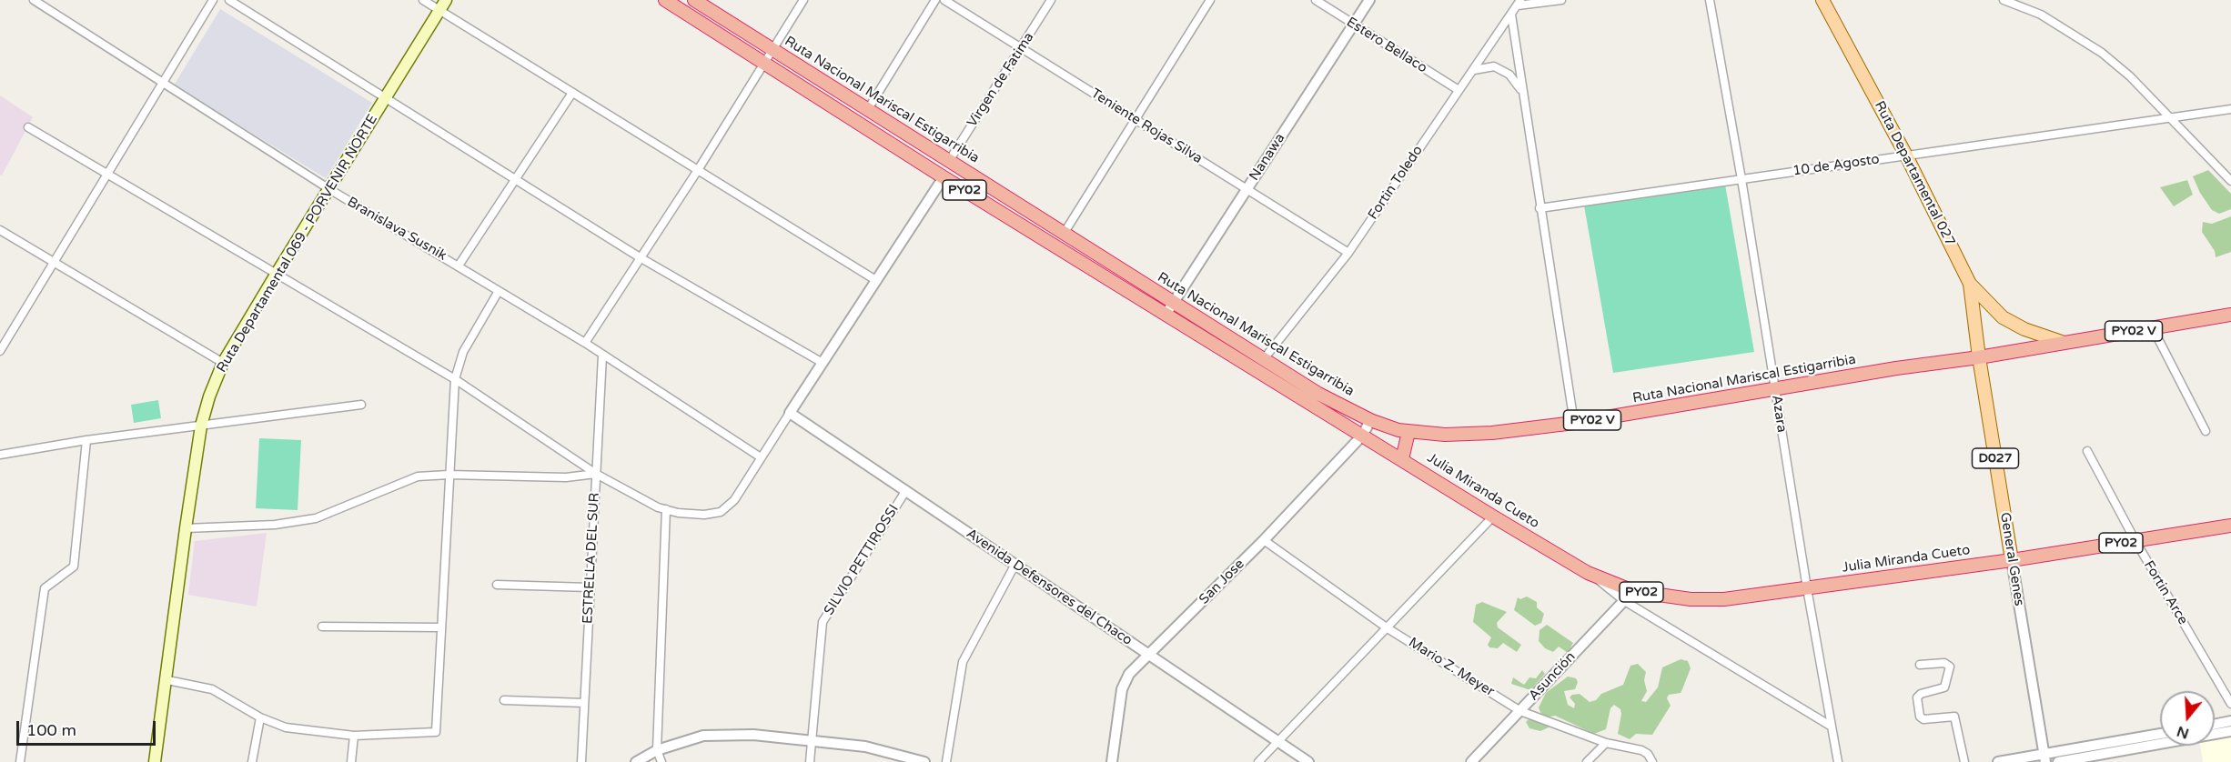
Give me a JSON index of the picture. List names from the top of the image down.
{
  "streets": {
    "highway": [
      "Ruta Nacional Mariscal Estigarribia",
      "PY02",
      "PY02 V",
      "Julia Miranda Cueto"
    ],
    "main road": [
      "Ruta Departamental 027",
      "Ruta Departamental 069 - PORVENIR NORTE",
      "D027",
      "General Genes"
    ],
    "street": [
      "Estero Bellaco",
      "Virgen de Fatima",
      "Teniente Rojas Silva",
      "Nanawa",
      "10 de Agosto",
      "Fortin Toledo",
      "Branislava Susnik",
      "Azara",
      "ESTRELLA DEL SUR",
      "SILVIO PETTIROSSI",
      "San Jose",
      "Avenida Defensores del Chaco",
      "Fortin Arce",
      "Mario Z. Meyer",
      "Asunción"
    ]
  },
  "crossings": [
    ["Estero Bellaco", "Nanawa"],
    ["Estero Bellaco", "Fortin Toledo"],
    ["Virgen de Fatima", "Ruta Nacional Mariscal Estigarribia"],
    ["Virgen de Fatima", "Teniente Rojas Silva"],
    ["Ruta Nacional Mariscal Estigarribia", "Nanawa"],
    ["Ruta Nacional Mariscal Estigarribia", "Ruta Departamental 027"],
    ["Ruta Nacional Mariscal Estigarribia", "Fortin Toledo"],
    ["Ruta Nacional Mariscal Estigarribia", "Azara"],
    ["Ruta Nacional Mariscal Estigarribia", "General Genes"],
    ["Ruta Nacional Mariscal Estigarribia", "San Jose"],
    ["Teniente Rojas Silva", "Nanawa"],
    ["Teniente Rojas Silva", "Fortin Toledo"],
    ["Nanawa", "PY02"],
    ["10 de Agosto", "Ruta Departamental 027"],
    ["10 de Agosto", "Azara"],
    ["Ruta Departamental 027", "General Genes"],
    ["PY02", "Julia Miranda Cueto"],
    ["PY02", "San Jose"],
    ["Branislava Susnik", "Ruta Departamental 069 - PORVENIR NORTE"],
    ["Branislava Susnik", "ESTRELLA DEL SUR"],
    ["Azara", "Julia Miranda Cueto"],
    ["Julia Miranda Cueto", "General Genes"],
    ["Julia Miranda Cueto", "San Jose"],
    ["Julia Miranda Cueto", "Fortin Arce"],
    ["Julia Miranda Cueto", "Asunción"],
    ["SILVIO PETTIROSSI", "Avenida Defensores del Chaco"],
    ["San Jose", "Avenida Defensores del Chaco"],
    ["San Jose", "Mario Z. Meyer"],
    ["Mario Z. Meyer", "Asunción"]
  ],
  "scale_bar": "100 m",
  "north": "bottom"
}
